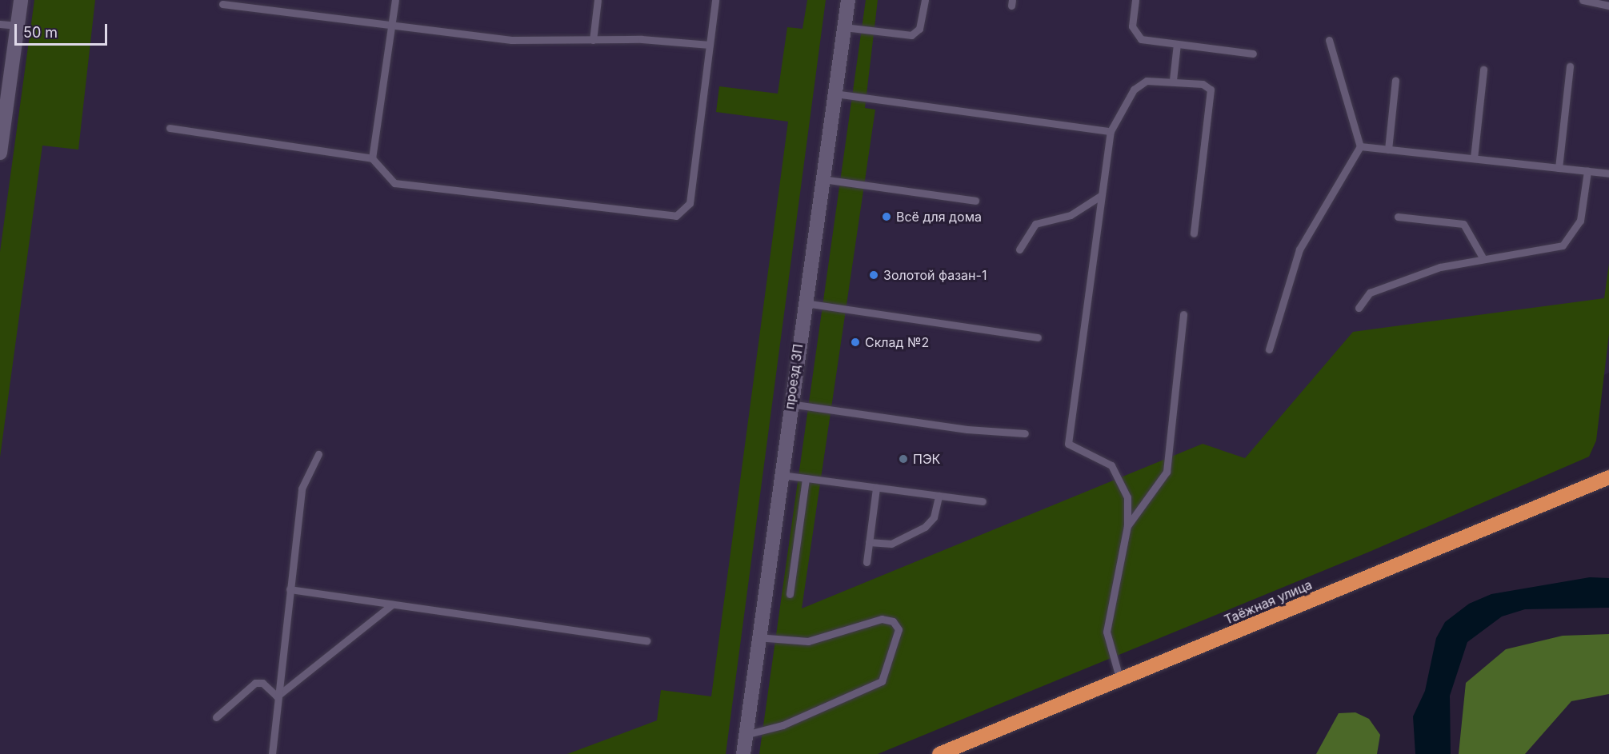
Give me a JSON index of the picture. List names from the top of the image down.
{
  "streets": {
    "highway": ["Таёжная улица"],
    "street": ["проезд 3П"]
  },
  "places": [
    "Всё для дома",
    "Золотой фазан-1",
    "Склад №2",
    "ПЭК"
  ],
  "scale_bar": "50 m"
}
